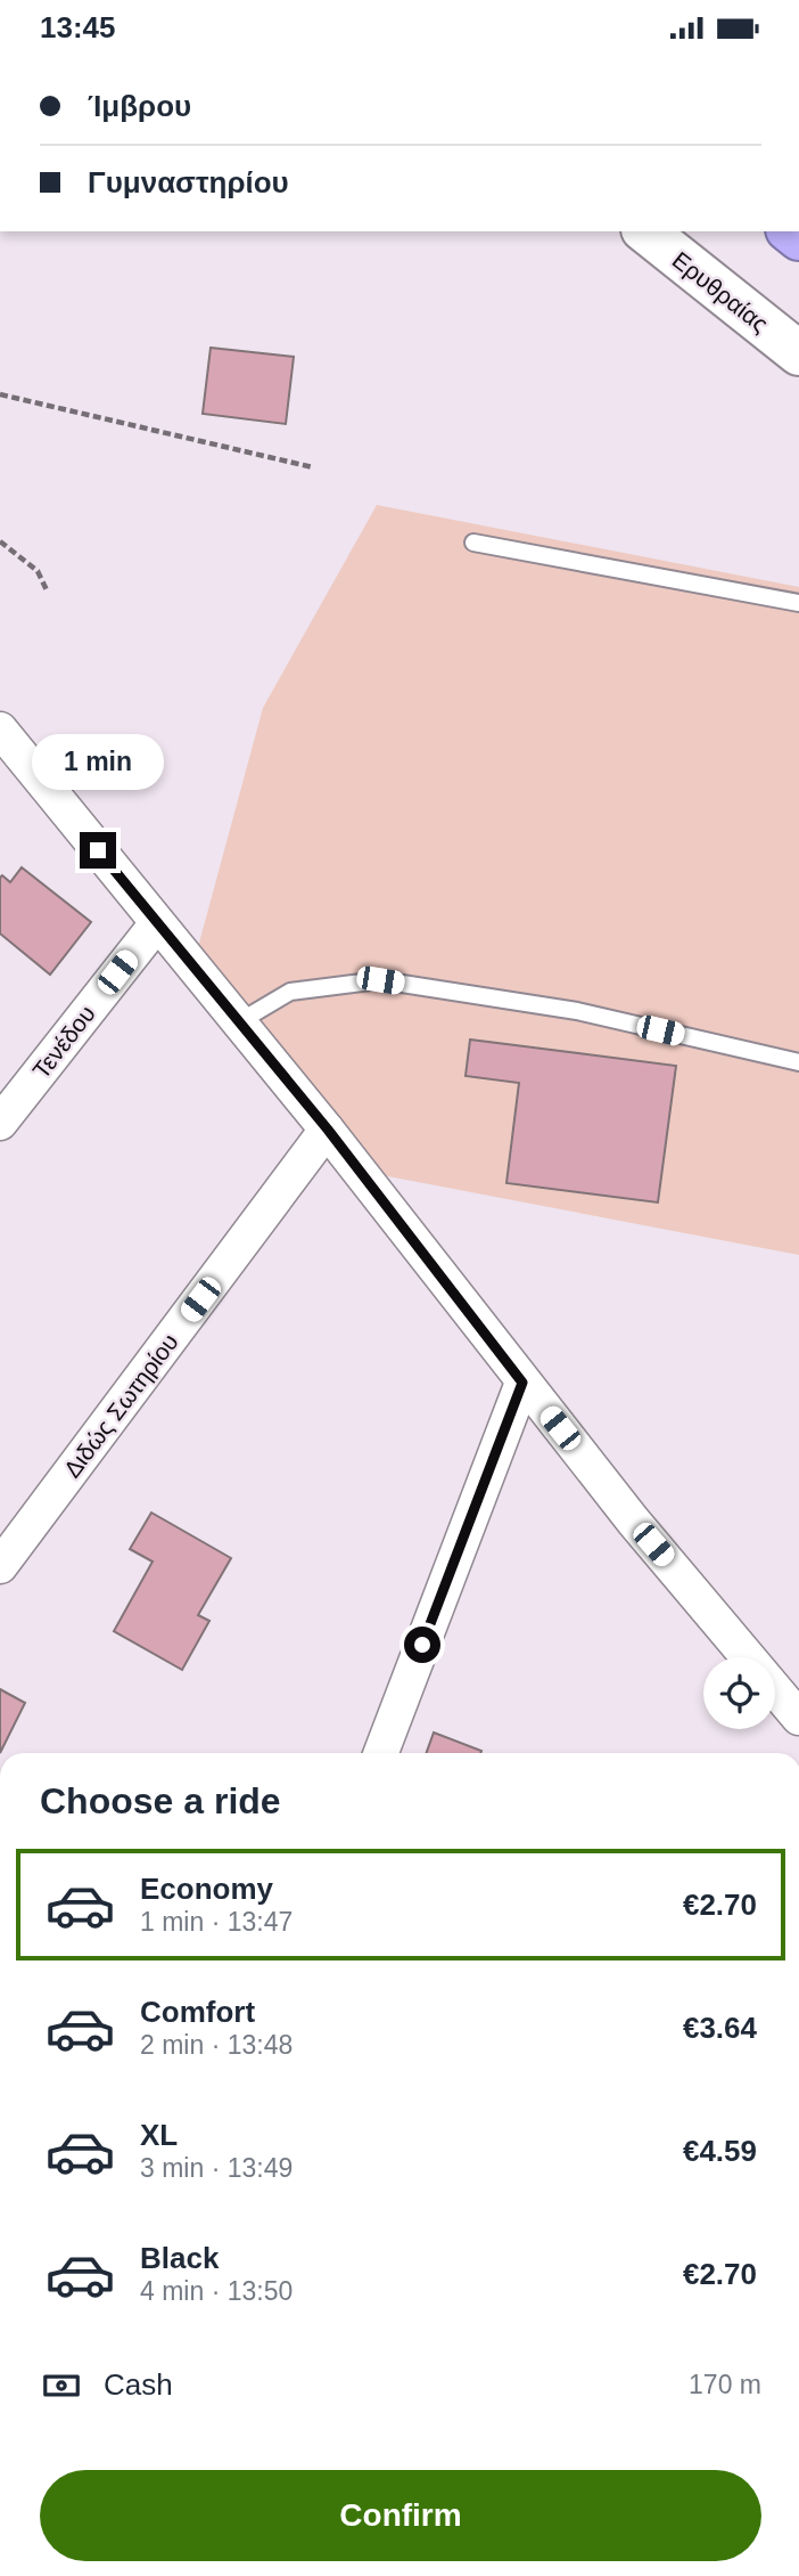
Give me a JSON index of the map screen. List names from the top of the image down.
{
  "streets": {
    "main road": ["Ερυθραίας"],
    "street": ["Τενέδου", "Διδώς Σωτηρίου"]
  },
  "page": {
    "status": "13:45",
    "banner": ["Ίμβρου", "Γυμναστηρίου"],
    "bubble": "1 min",
    "heading": "Choose a ride",
    "list": [
      {
        "name": "Economy",
        "note": "1 min · 13:47",
        "value": "€2.70"
      },
      {
        "name": "Comfort",
        "note": "2 min · 13:48",
        "value": "€3.64"
      },
      {
        "name": "XL",
        "note": "3 min · 13:49",
        "value": "€4.59"
      },
      {
        "name": "Black",
        "note": "4 min · 13:50",
        "value": "€2.70"
      }
    ],
    "pay": ["Cash", "170 m"],
    "buttons": "Confirm"
  }
}
